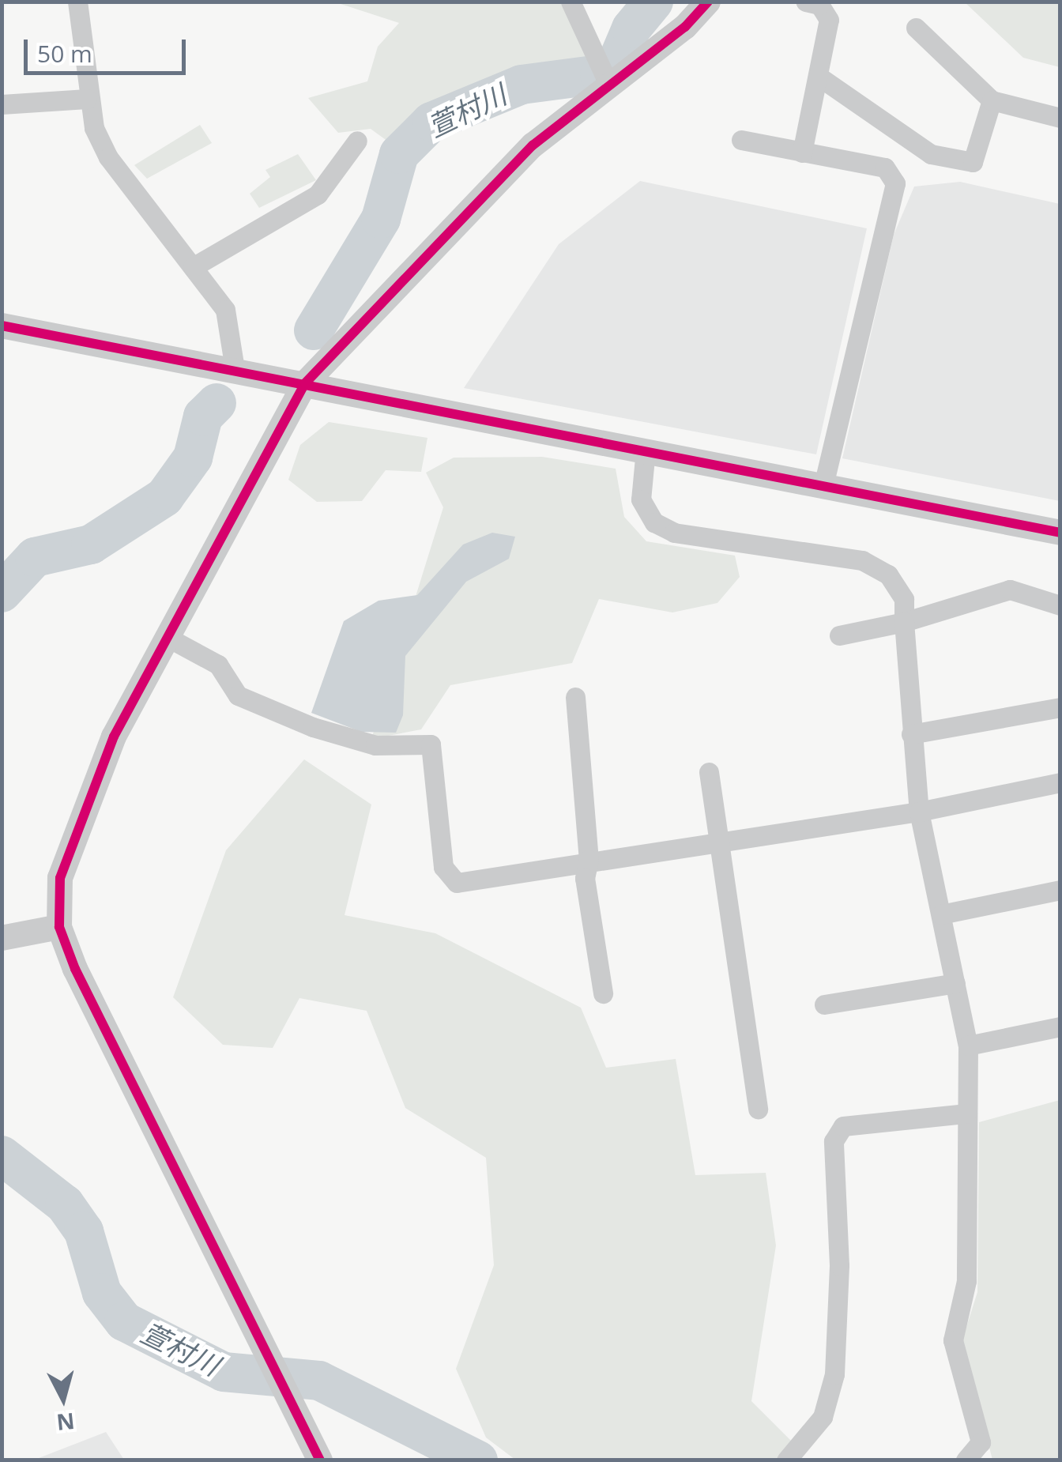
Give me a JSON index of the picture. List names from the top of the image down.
{
  "water": ["萱村川"],
  "scale_bar": "50 m",
  "north": "bottom"
}
